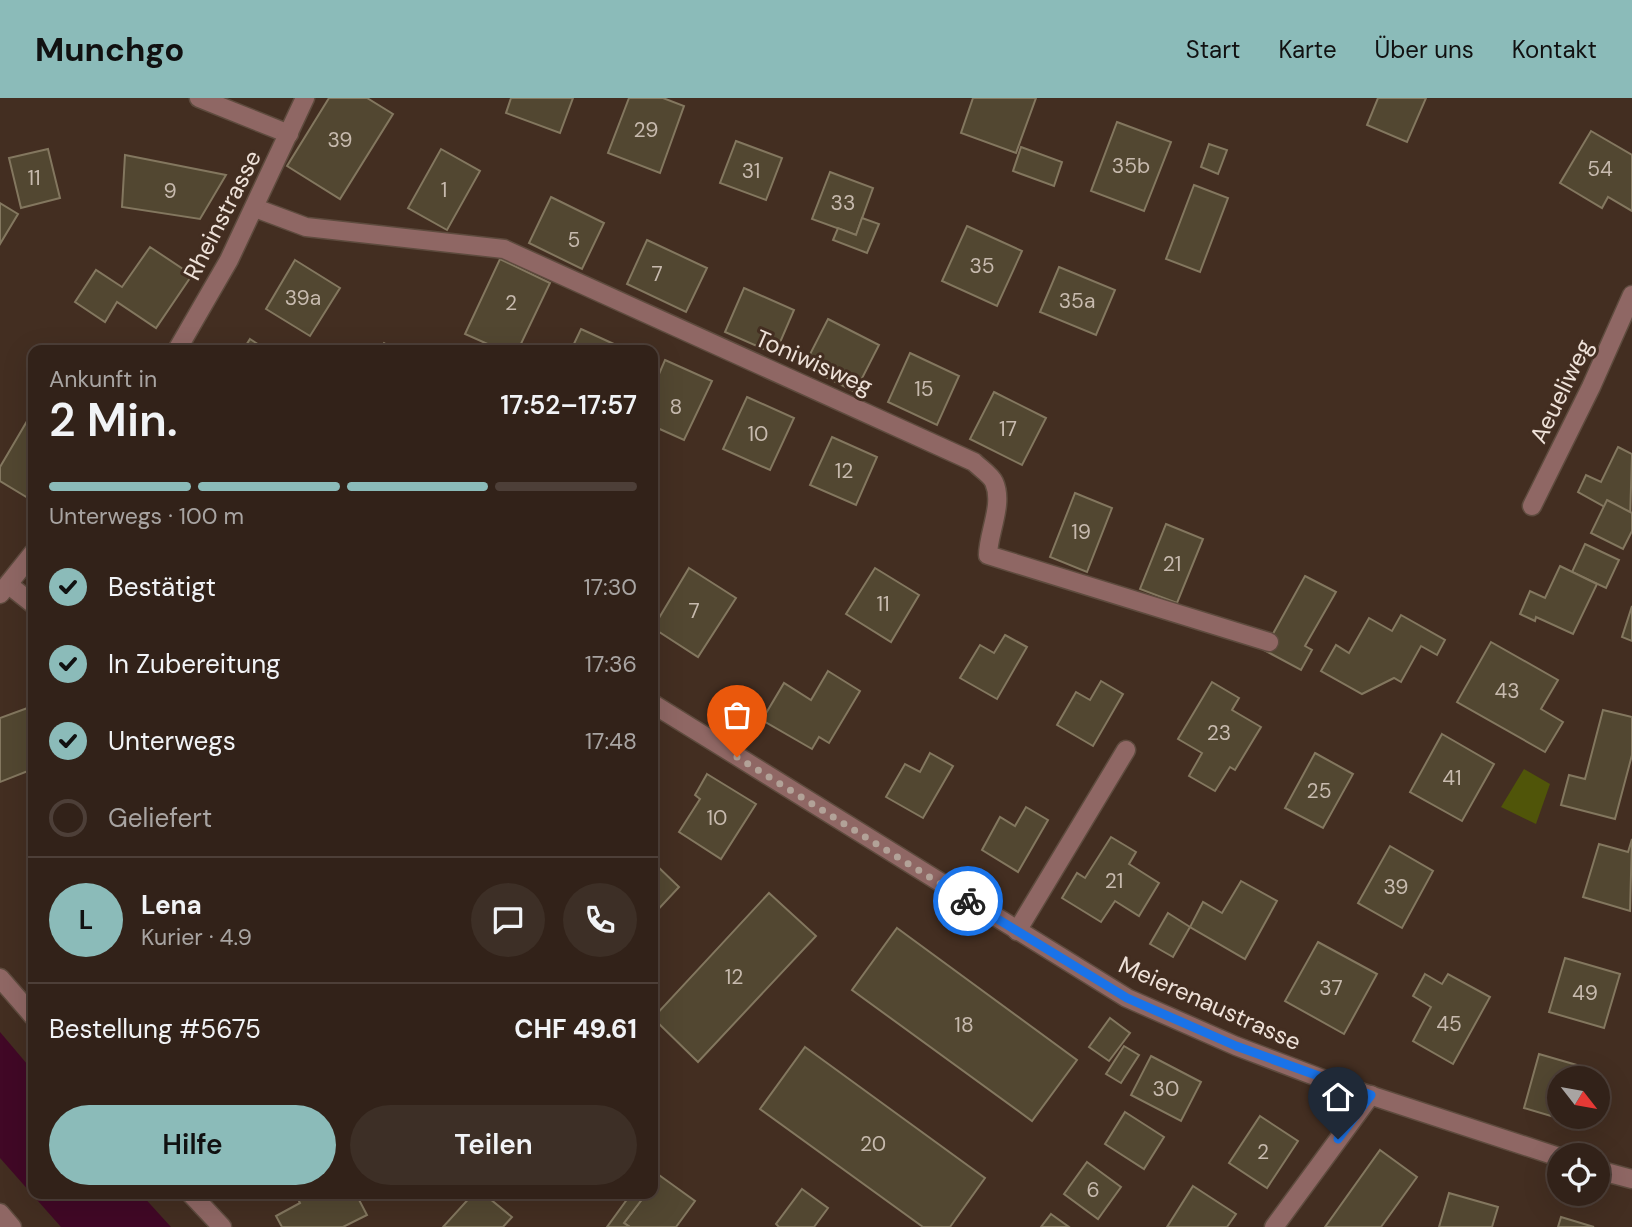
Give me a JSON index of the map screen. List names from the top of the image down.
{
  "streets": {
    "street": [
      "Rheinstrasse",
      "Toniwisweg",
      "Aeueliweg",
      "Meierenaustrasse"
    ]
  },
  "crossings": [
    ["Rheinstrasse", "Toniwisweg"]
  ],
  "house_numbers": [
    "29",
    "39",
    "35b",
    "54",
    "31",
    "11",
    "1",
    "9",
    "33",
    "5",
    "35",
    "7",
    "39a",
    "35a",
    "2",
    "15",
    "8",
    "17",
    "10",
    "12",
    "19",
    "21",
    "11",
    "7",
    "43",
    "23",
    "41",
    "25",
    "10",
    "21",
    "39",
    "12",
    "37",
    "49",
    "45",
    "18",
    "30",
    "20",
    "2",
    "6"
  ],
  "north": "bottom right",
  "page": {
    "header": "Munchgo",
    "nav": [
      "Start",
      "Karte",
      "Über uns",
      "Kontakt"
    ],
    "heading": ["2 Min.", "Ankunft in", "17:52–17:57"],
    "panel": [
      "Lena",
      "Kurier · 4.9",
      "Bestellung #5675",
      "CHF 49.61"
    ],
    "bar": "Unterwegs · 100 m",
    "list": [
      ["Bestätigt", "17:30"],
      ["In Zubereitung", "17:36"],
      ["Unterwegs", "17:48"],
      "Geliefert"
    ],
    "round": "L",
    "buttons": ["Hilfe", "Teilen"]
  }
}
